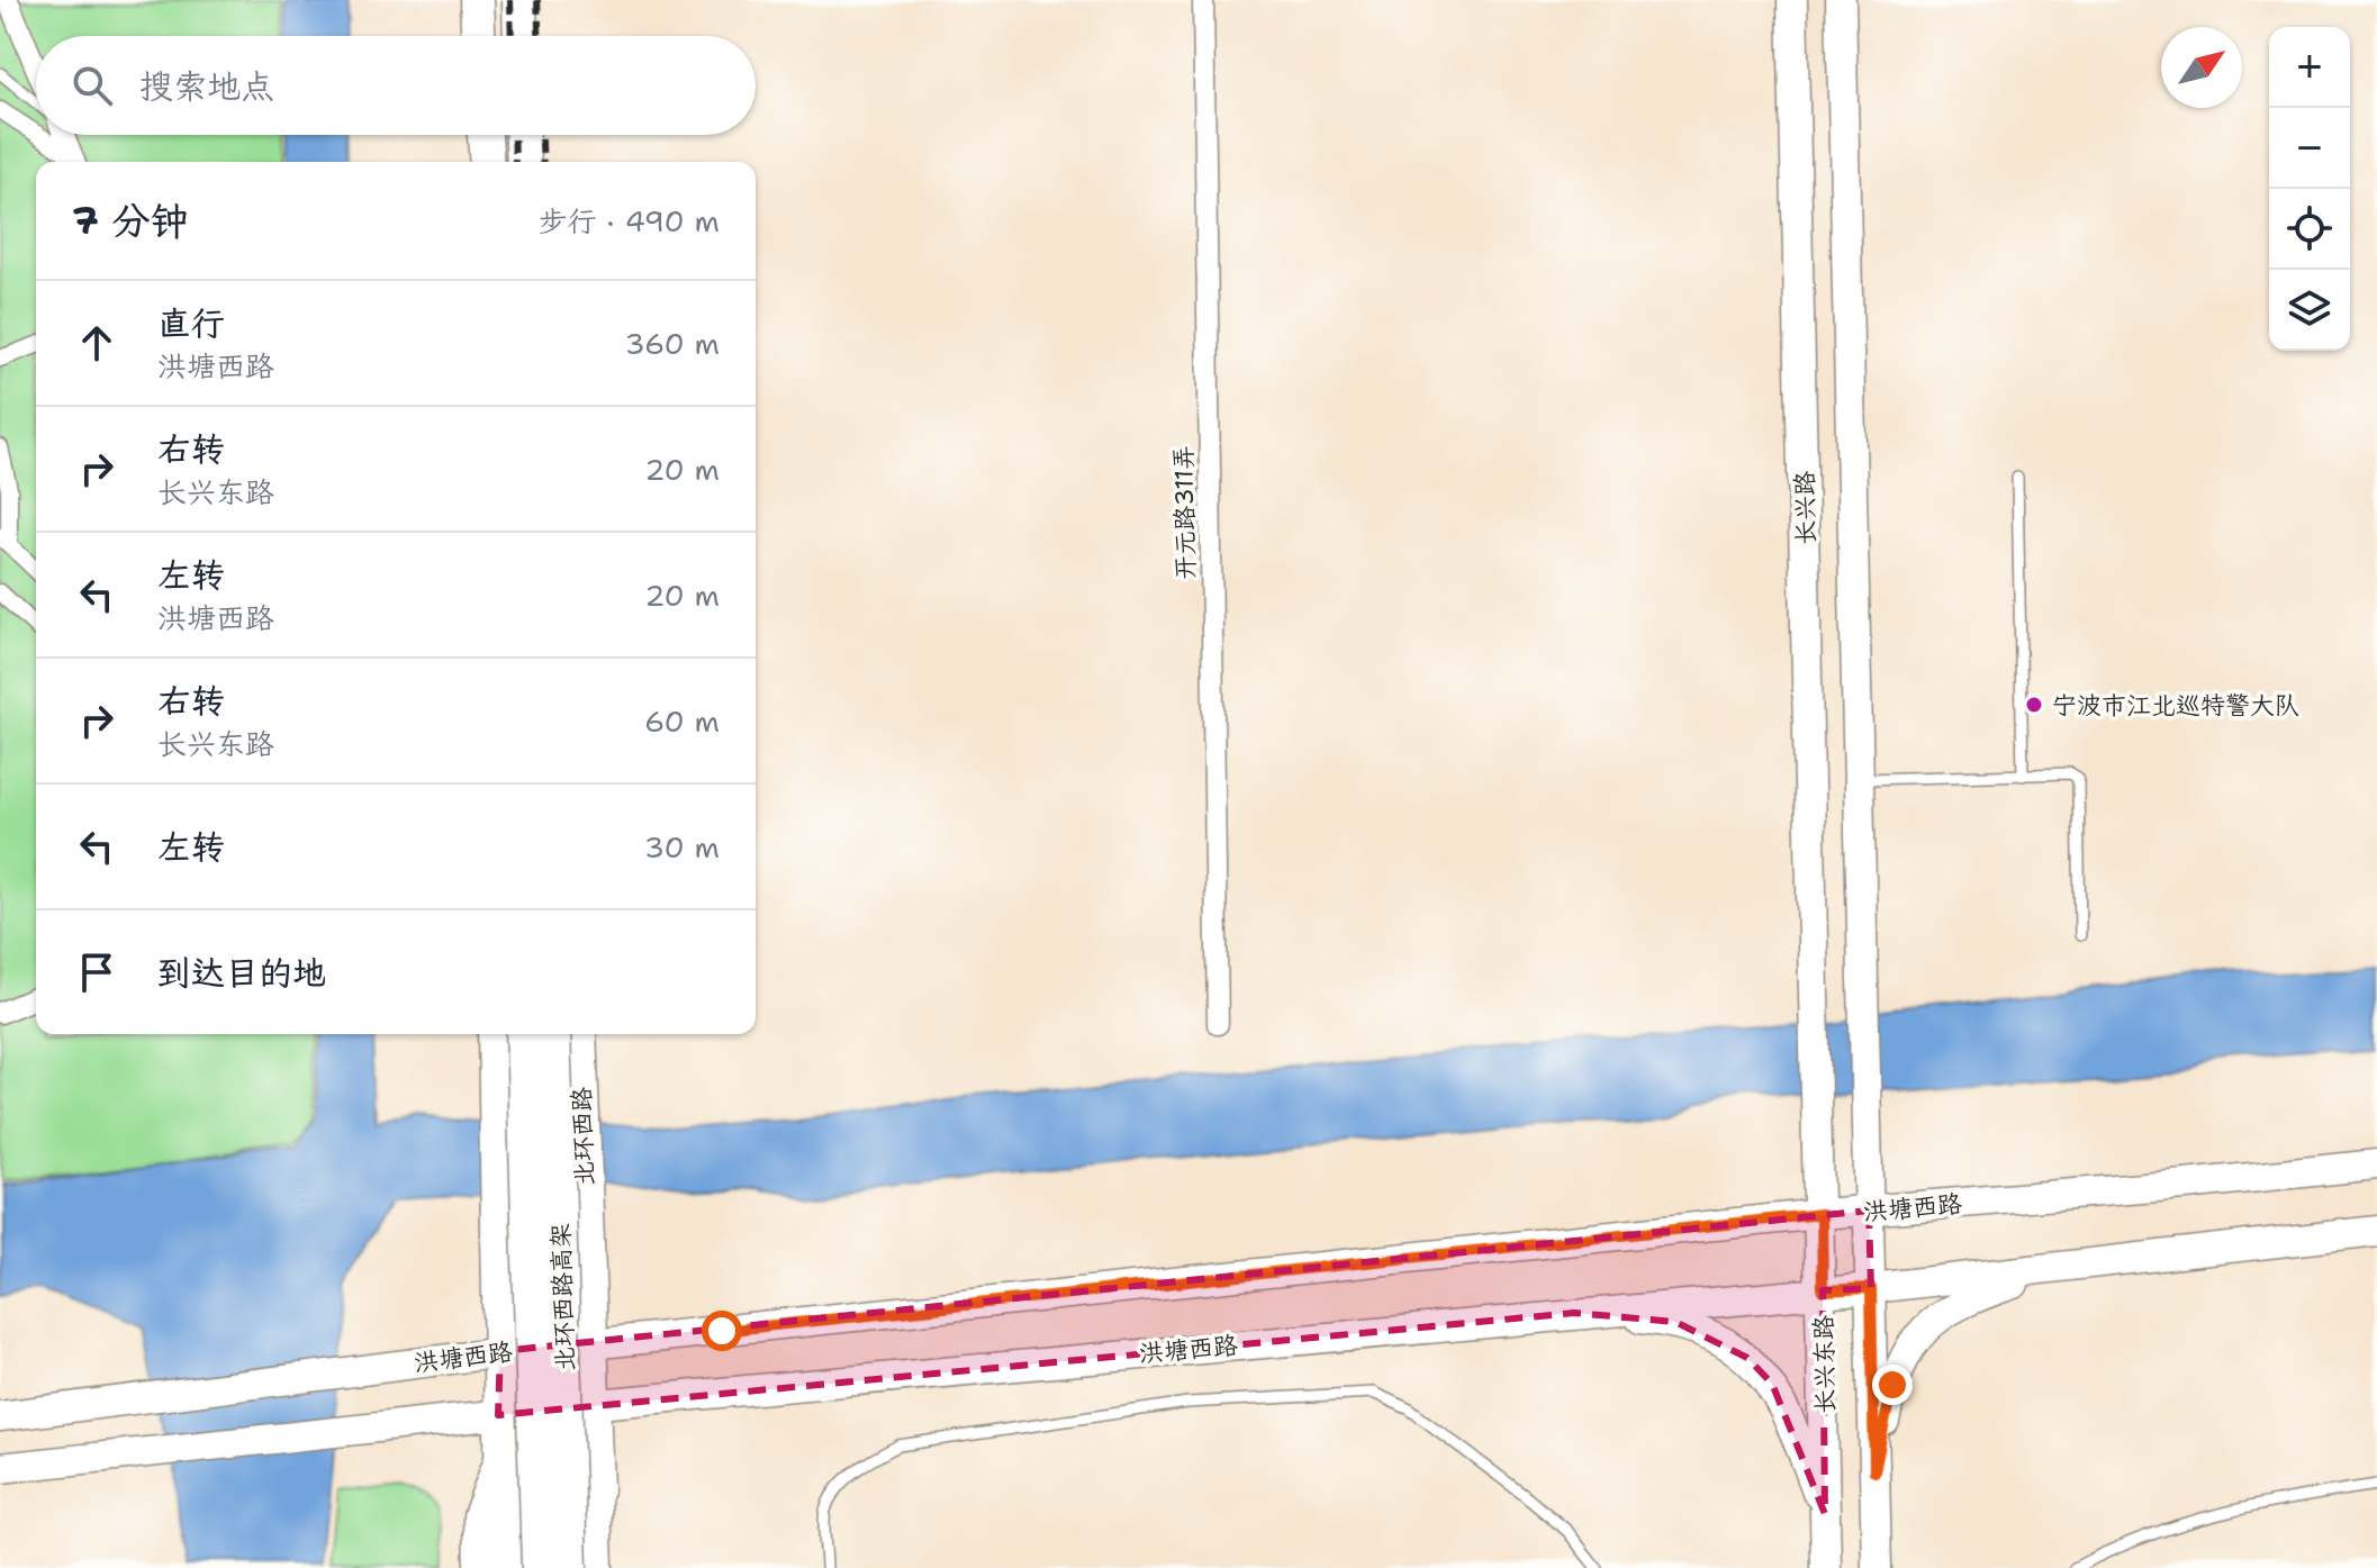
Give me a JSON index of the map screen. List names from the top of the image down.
{
  "streets": {
    "main road": [
      "长兴路",
      "北环西路",
      "洪塘西路",
      "北环西路高架",
      "长兴东路"
    ],
    "street": ["开元路311弄"]
  },
  "crossings": [
    ["长兴路", "长兴东路"],
    ["北环西路", "洪塘西路"],
    ["洪塘西路", "长兴东路"]
  ],
  "places": ["宁波市江北巡特警大队"],
  "north": "top right",
  "page": {
    "map_buttons": ["+", "−"],
    "search": "搜索地点",
    "heading": ["7 分钟", "步行 · 490 m"],
    "list": [
      ["直行", "洪塘西路", "360 m"],
      ["右转", "长兴东路", "20 m"],
      ["左转", "洪塘西路", "20 m"],
      ["右转", "长兴东路", "60 m"],
      ["左转", "30 m"],
      "到达目的地"
    ]
  }
}
